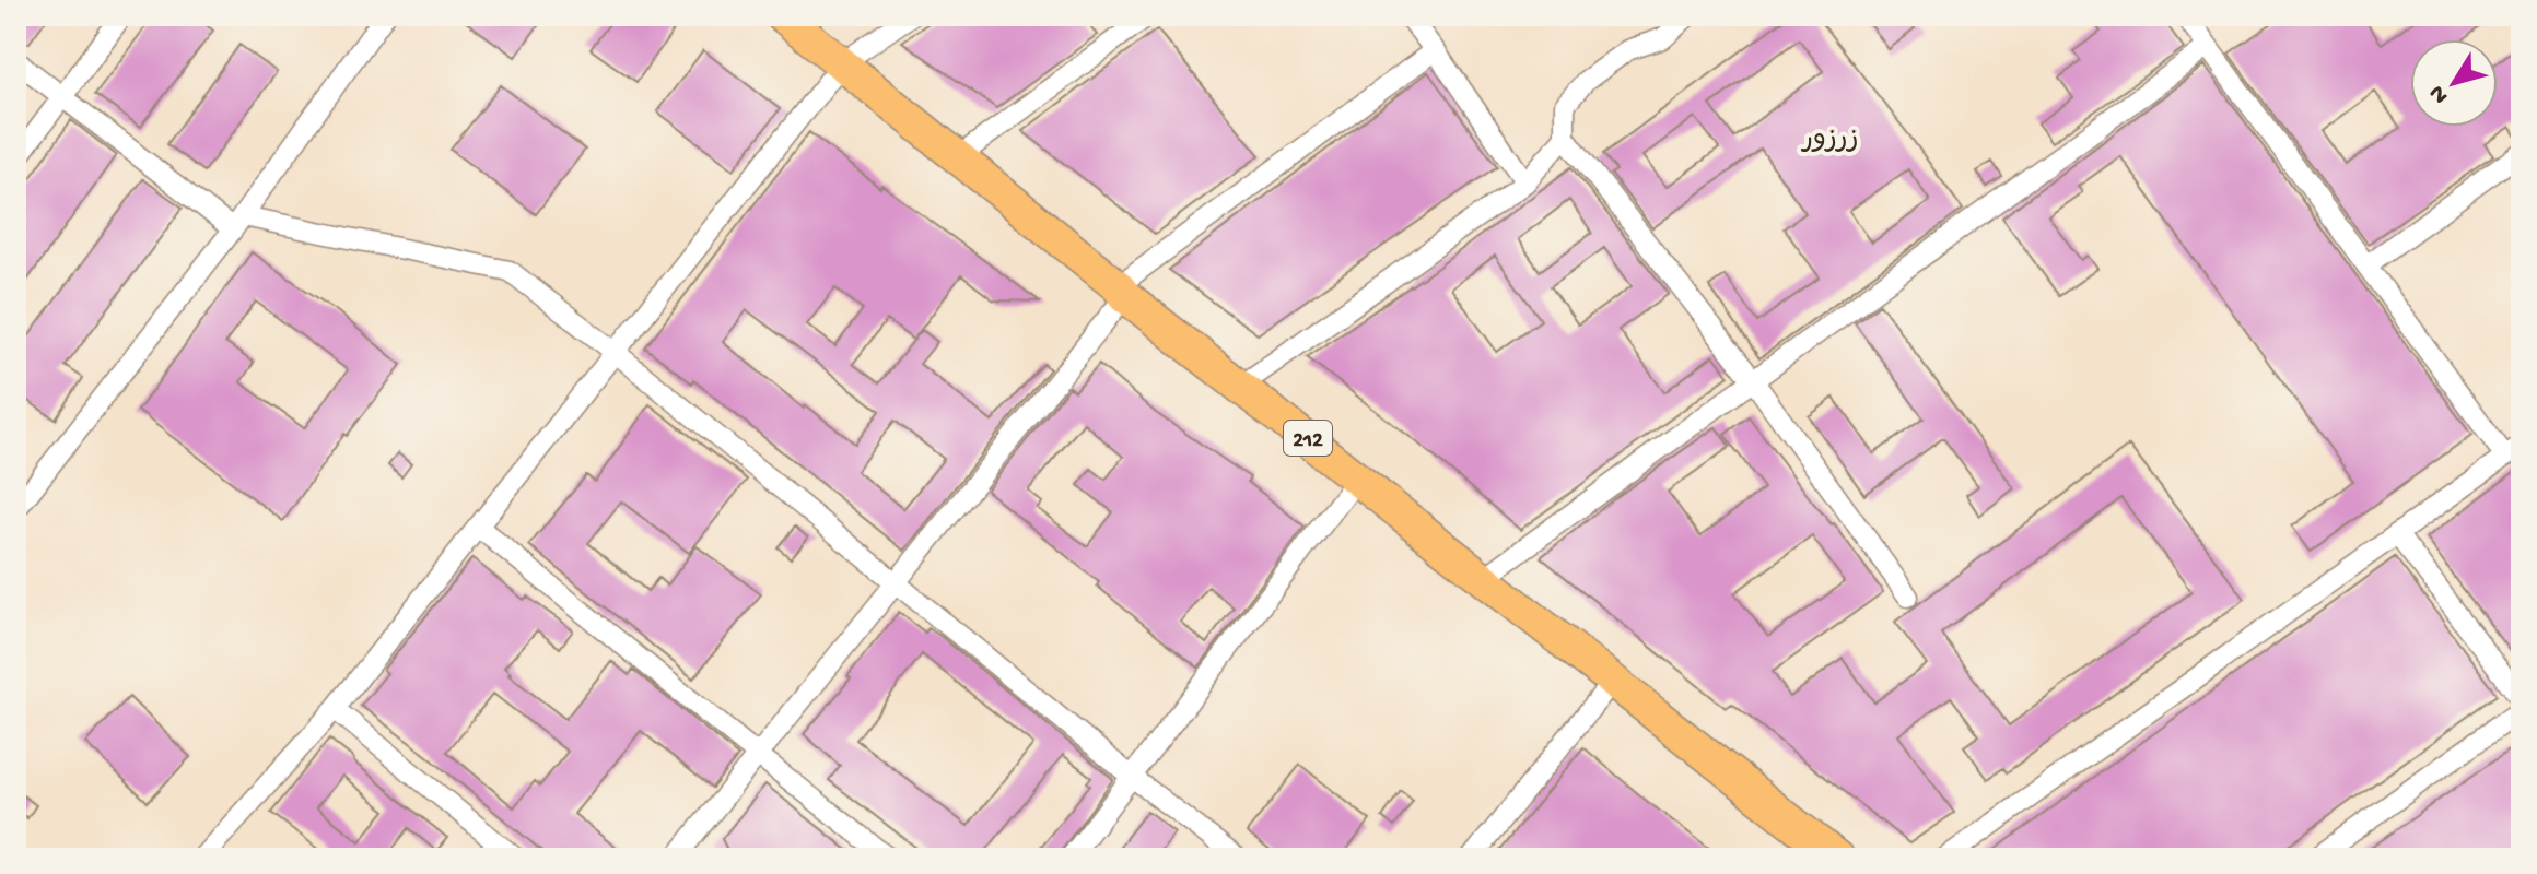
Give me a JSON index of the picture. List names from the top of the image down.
{
  "streets": {
    "main road": ["212"]
  },
  "districts": ["زرزور"],
  "north": "bottom left"
}
